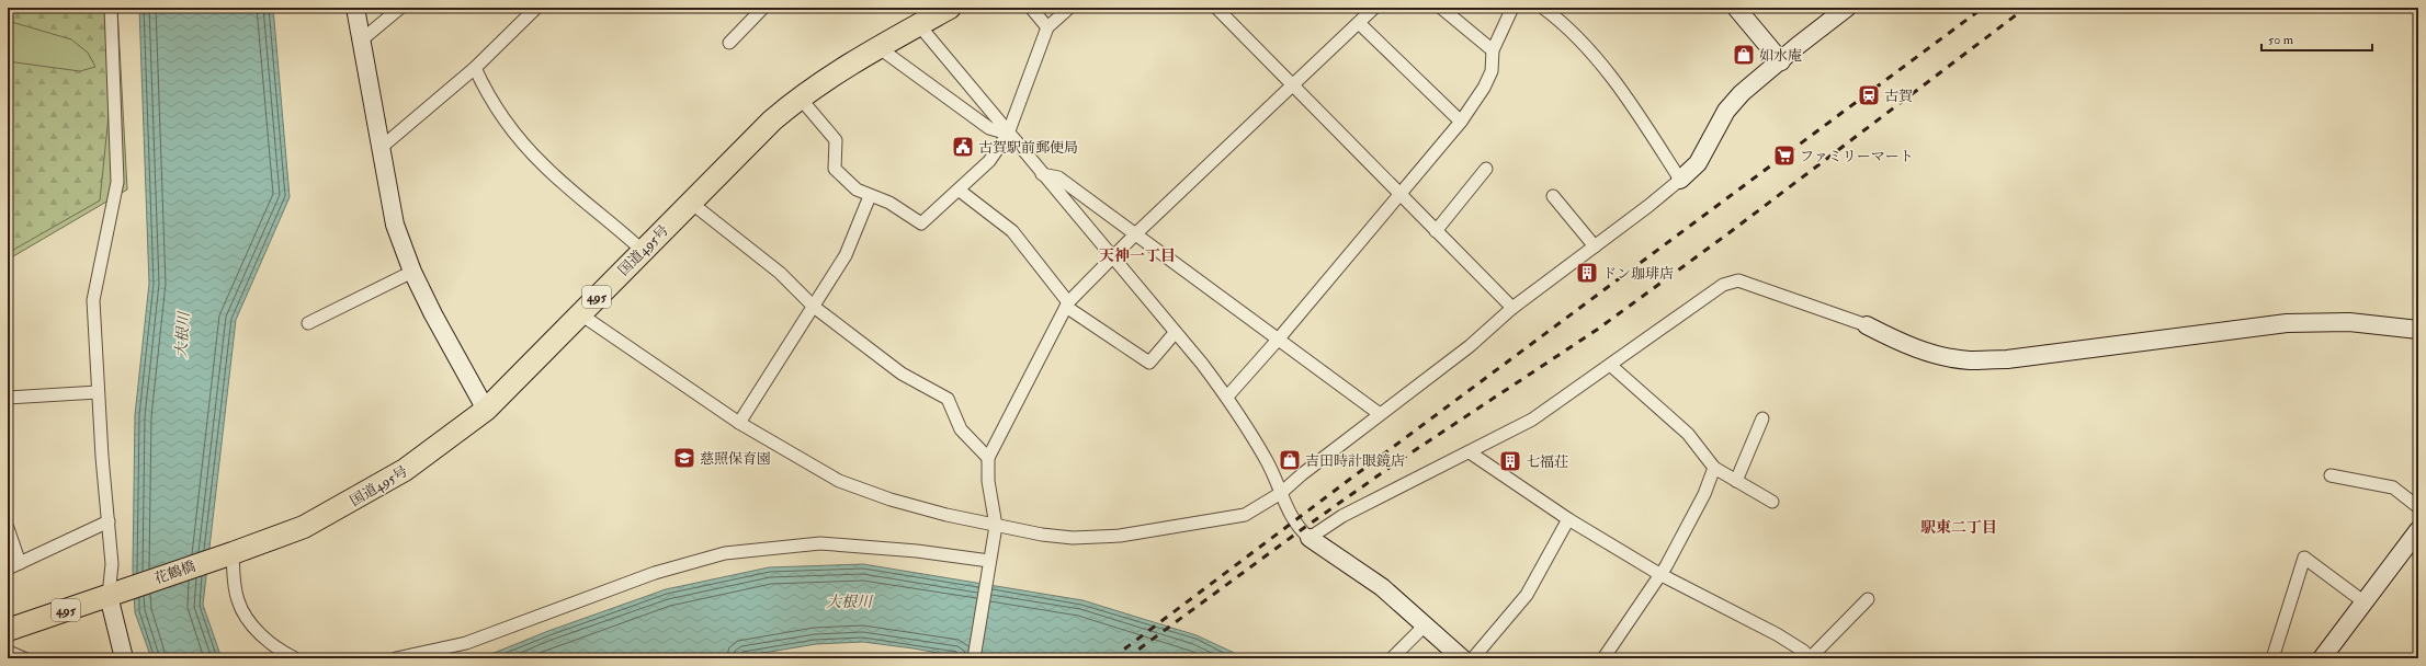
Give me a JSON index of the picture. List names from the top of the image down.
{
  "streets": {
    "highway": ["国道495号", "495", "花鶴橋"]
  },
  "crossings": [
    ["国道495号", "花鶴橋"],
    ["495", "花鶴橋"]
  ],
  "districts": ["天神一丁目", "駅東二丁目"],
  "water": ["大根川"],
  "places": {
    "shop": ["如水庵", "吉田時計眼鏡店"],
    "station": ["古賀"],
    "public building": ["古賀駅前郵便局"],
    "supermarket": ["ファミリーマート"],
    "building": ["ドン珈琲店", "七福荘"],
    "school or university": ["慈照保育園"]
  },
  "scale_bar": "50 m"
}
